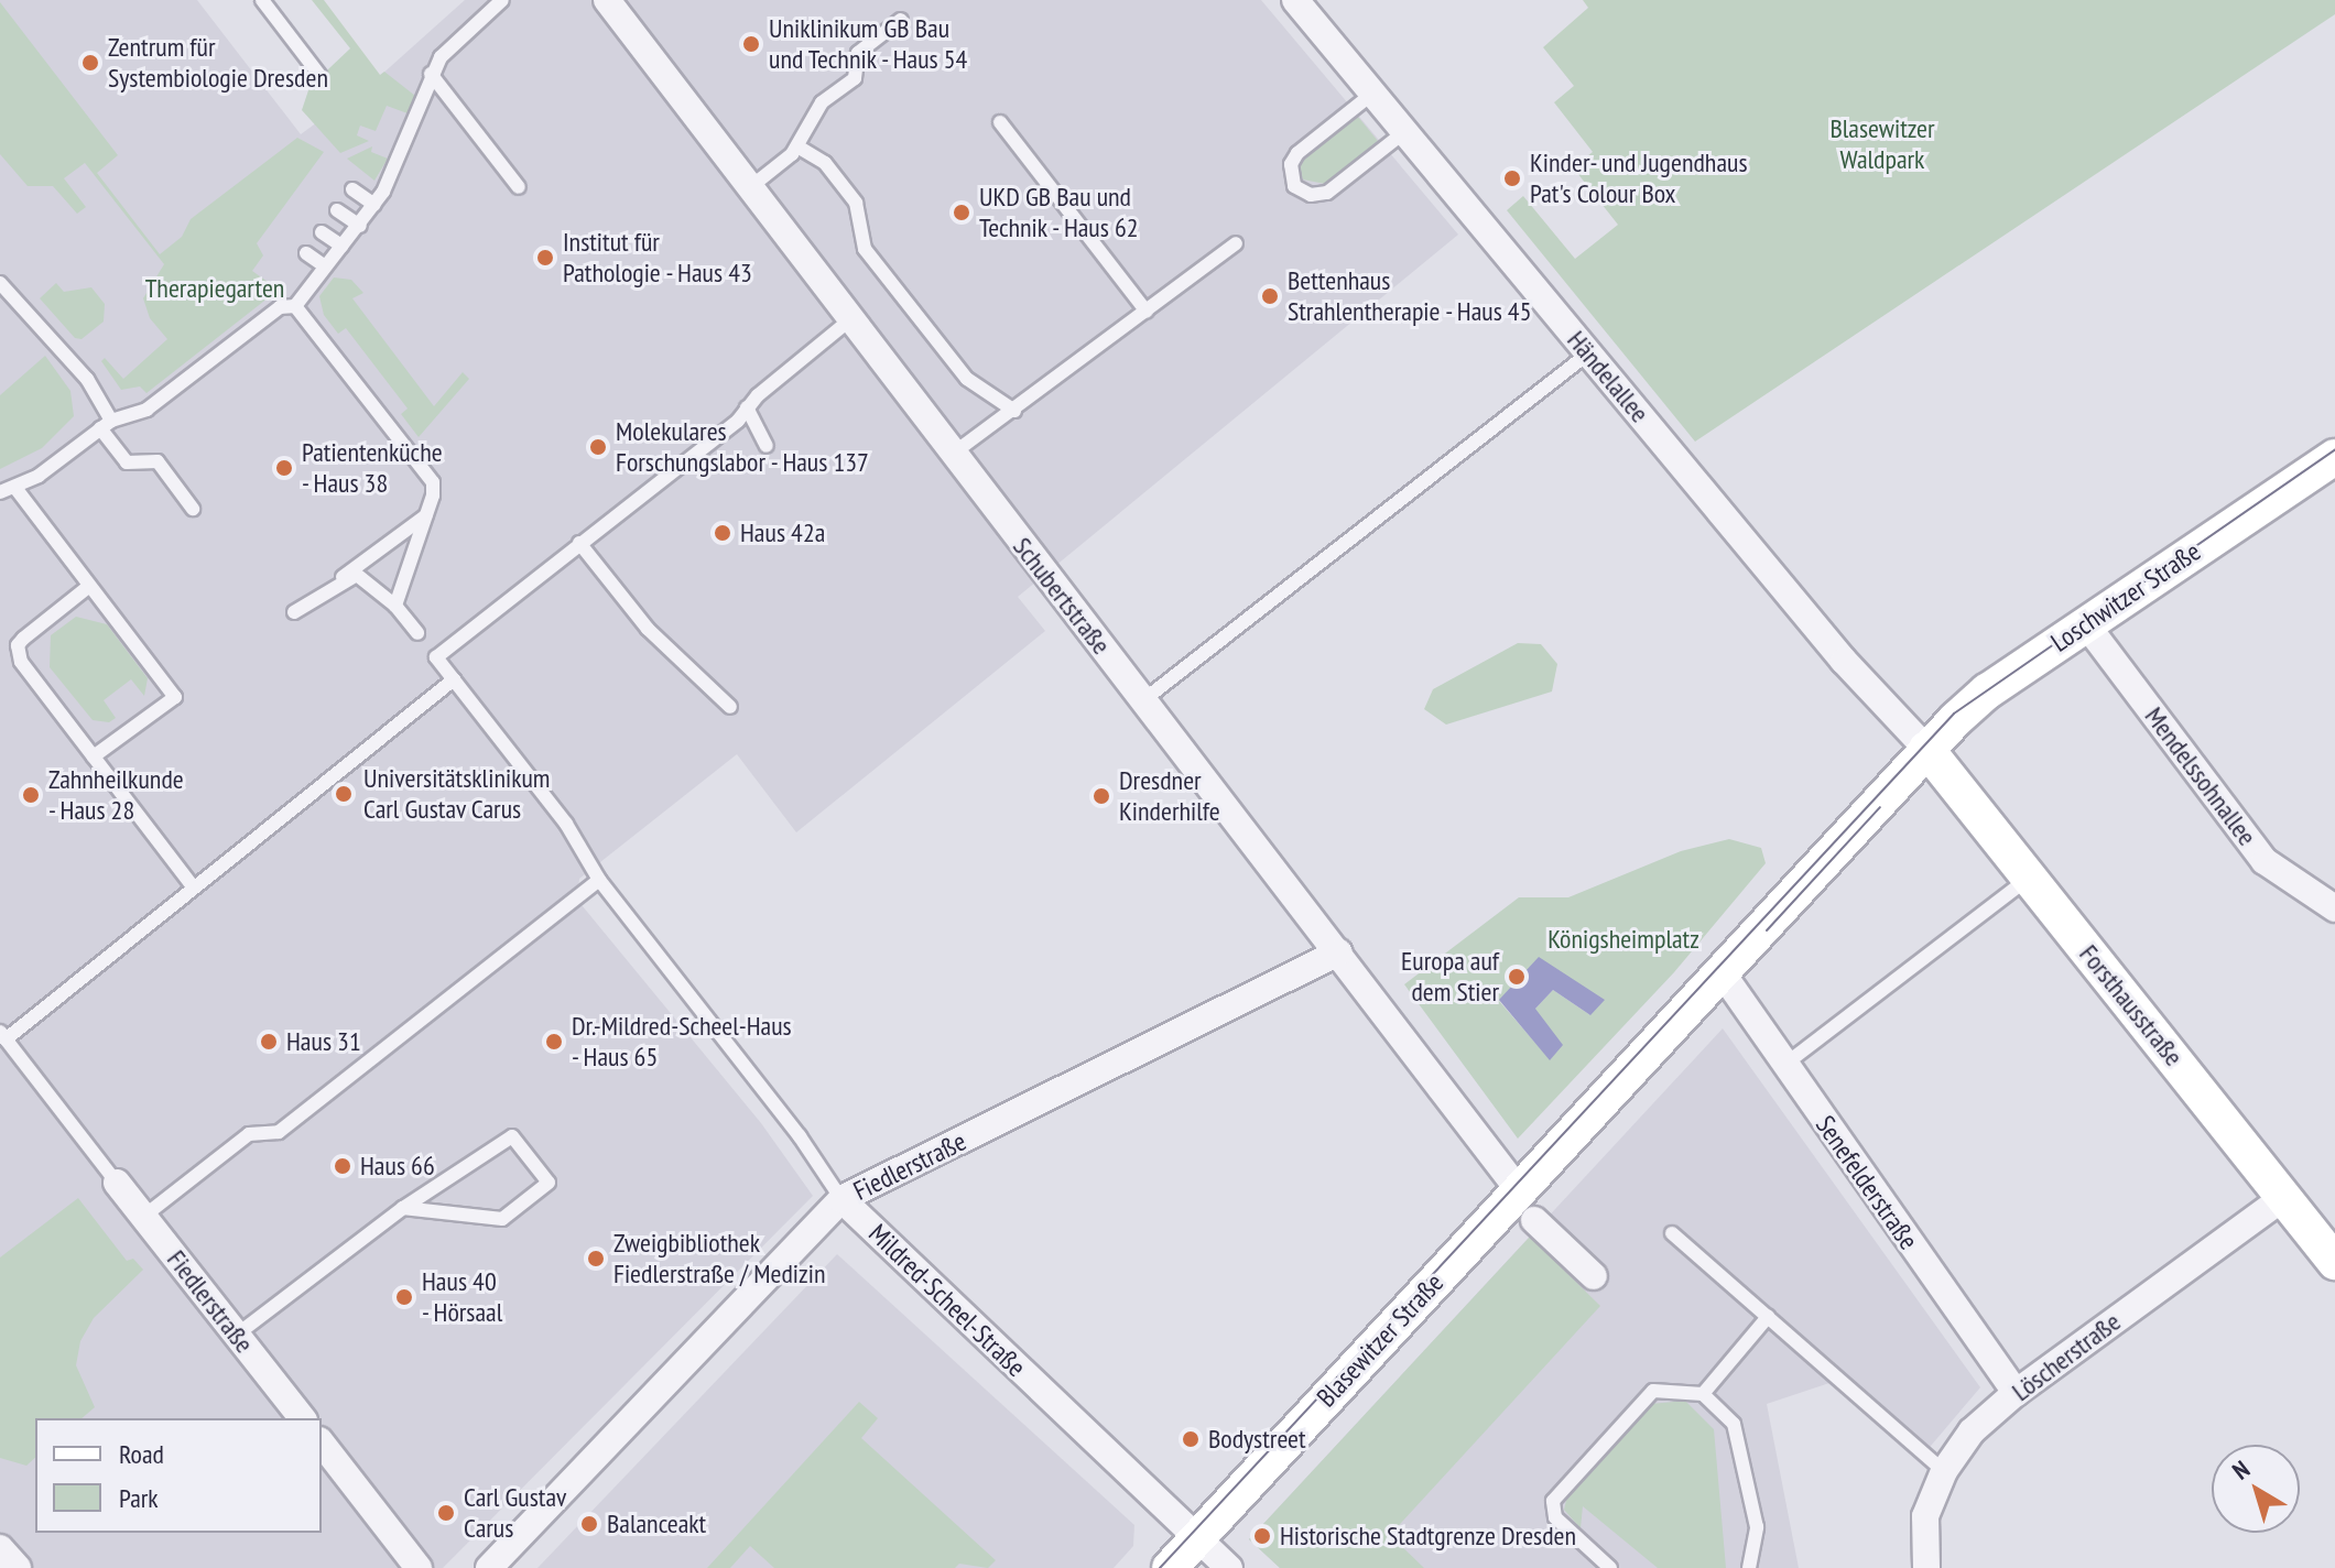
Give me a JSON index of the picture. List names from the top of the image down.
{
  "streets": {
    "street": [
      "Händelallee",
      "Schubertstraße",
      "Loschwitzer Straße",
      "Mendelssohnallee",
      "Forsthausstraße",
      "Fiedlerstraße",
      "Senefelderstraße",
      "Mildred-Scheel-Straße",
      "Blasewitzer Straße",
      "Löscherstraße"
    ]
  },
  "crossings": [
    ["Händelallee", "Loschwitzer Straße"],
    ["Händelallee", "Forsthausstraße"],
    ["Schubertstraße", "Fiedlerstraße"],
    ["Schubertstraße", "Blasewitzer Straße"],
    ["Loschwitzer Straße", "Mendelssohnallee"],
    ["Loschwitzer Straße", "Forsthausstraße"],
    ["Forsthausstraße", "Löscherstraße"],
    ["Fiedlerstraße", "Mildred-Scheel-Straße"],
    ["Senefelderstraße", "Löscherstraße"],
    ["Mildred-Scheel-Straße", "Blasewitzer Straße"]
  ],
  "parks": ["Blasewitzer Waldpark", "Therapiegarten", "Königsheimplatz"],
  "places": [
    "Uniklinikum GB Bau und Technik - Haus 54",
    "Zentrum für Systembiologie Dresden",
    "Kinder- und Jugendhaus Pat's Colour Box",
    "UKD GB Bau und Technik - Haus 62",
    "Institut für Pathologie - Haus 43",
    "Bettenhaus Strahlentherapie - Haus 45",
    "Molekulares Forschungslabor - Haus 137",
    "Patientenküche - Haus 38",
    "Haus 42a",
    "Universitätsklinikum Carl Gustav Carus",
    "Zahnheilkunde - Haus 28",
    "Dresdner Kinderhilfe",
    "Europa auf dem Stier",
    "Haus 31",
    "Dr.-Mildred-Scheel-Haus - Haus 65",
    "Haus 66",
    "Zweigbibliothek Fiedlerstraße / Medizin",
    "Haus 40 - Hörsaal",
    "Bodystreet",
    "Carl Gustav Carus",
    "Balanceakt",
    "Historische Stadtgrenze Dresden"
  ],
  "legend": ["Road", "Park"],
  "north": "top left"
}
